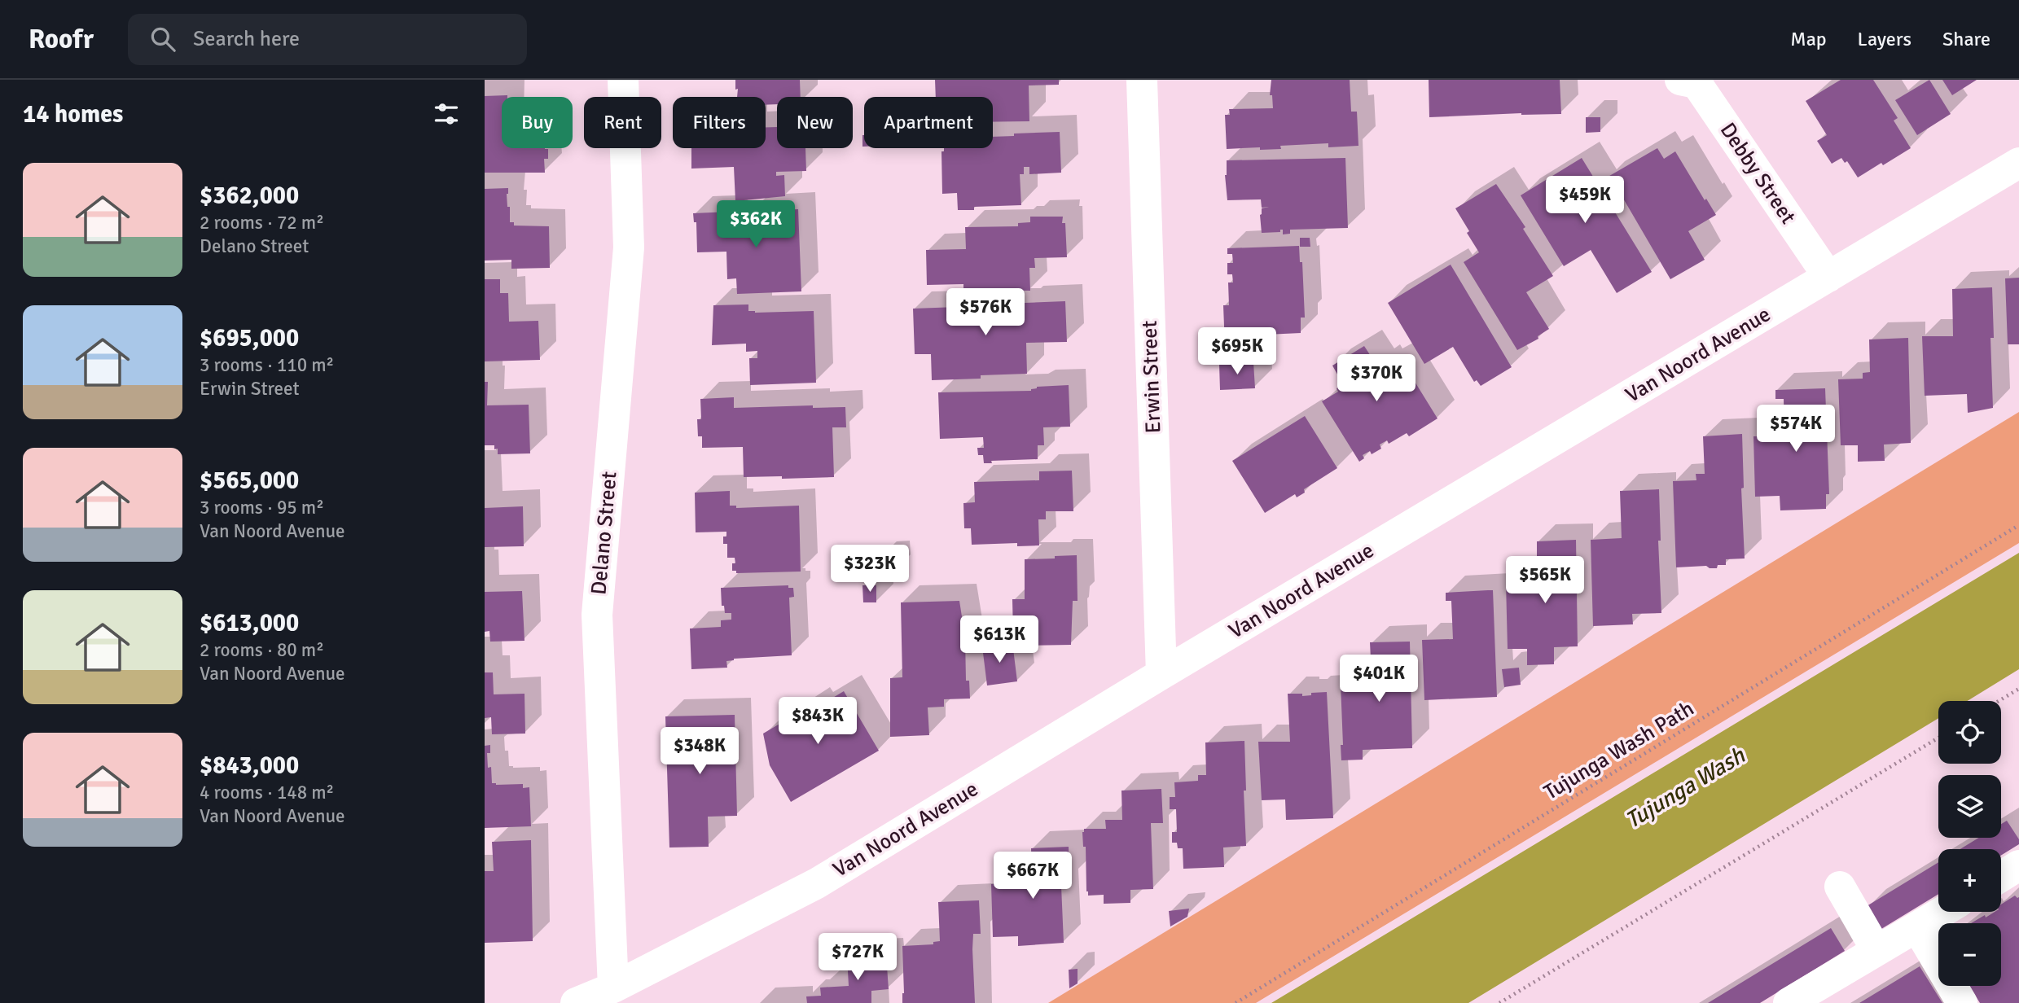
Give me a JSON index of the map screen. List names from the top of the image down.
{
  "streets": {
    "street": [
      "Debby Street",
      "Van Noord Avenue",
      "Erwin Street",
      "Delano Street"
    ],
    "path": ["Tujunga Wash Path"]
  },
  "crossings": [
    ["Debby Street", "Van Noord Avenue"],
    ["Van Noord Avenue", "Erwin Street"],
    ["Van Noord Avenue", "Delano Street"]
  ],
  "water": ["Tujunga Wash"],
  "page": {
    "header": "Roofr",
    "search": "Search here",
    "nav": ["Map", "Layers", "Share"],
    "heading": "14 homes",
    "chip": [
      "Buy",
      "Rent",
      "Filters",
      "New",
      "Apartment"
    ],
    "list": [
      {
        "name": "$362,000",
        "note": "2 rooms · 72 m² · Delano Street"
      },
      {
        "name": "$695,000",
        "note": "3 rooms · 110 m² · Erwin Street"
      },
      {
        "name": "$565,000",
        "note": "3 rooms · 95 m² · Van Noord Avenue"
      },
      {
        "name": "$613,000",
        "note": "2 rooms · 80 m² · Van Noord Avenue"
      },
      {
        "name": "$843,000",
        "note": "4 rooms · 148 m² · Van Noord Avenue"
      }
    ],
    "price": [
      "$459K",
      "$362K",
      "$576K",
      "$695K",
      "$370K",
      "$574K",
      "$323K",
      "$565K",
      "$613K",
      "$401K",
      "$843K",
      "$348K",
      "$667K",
      "$727K"
    ],
    "map_buttons": ["+", "−"]
  }
}
